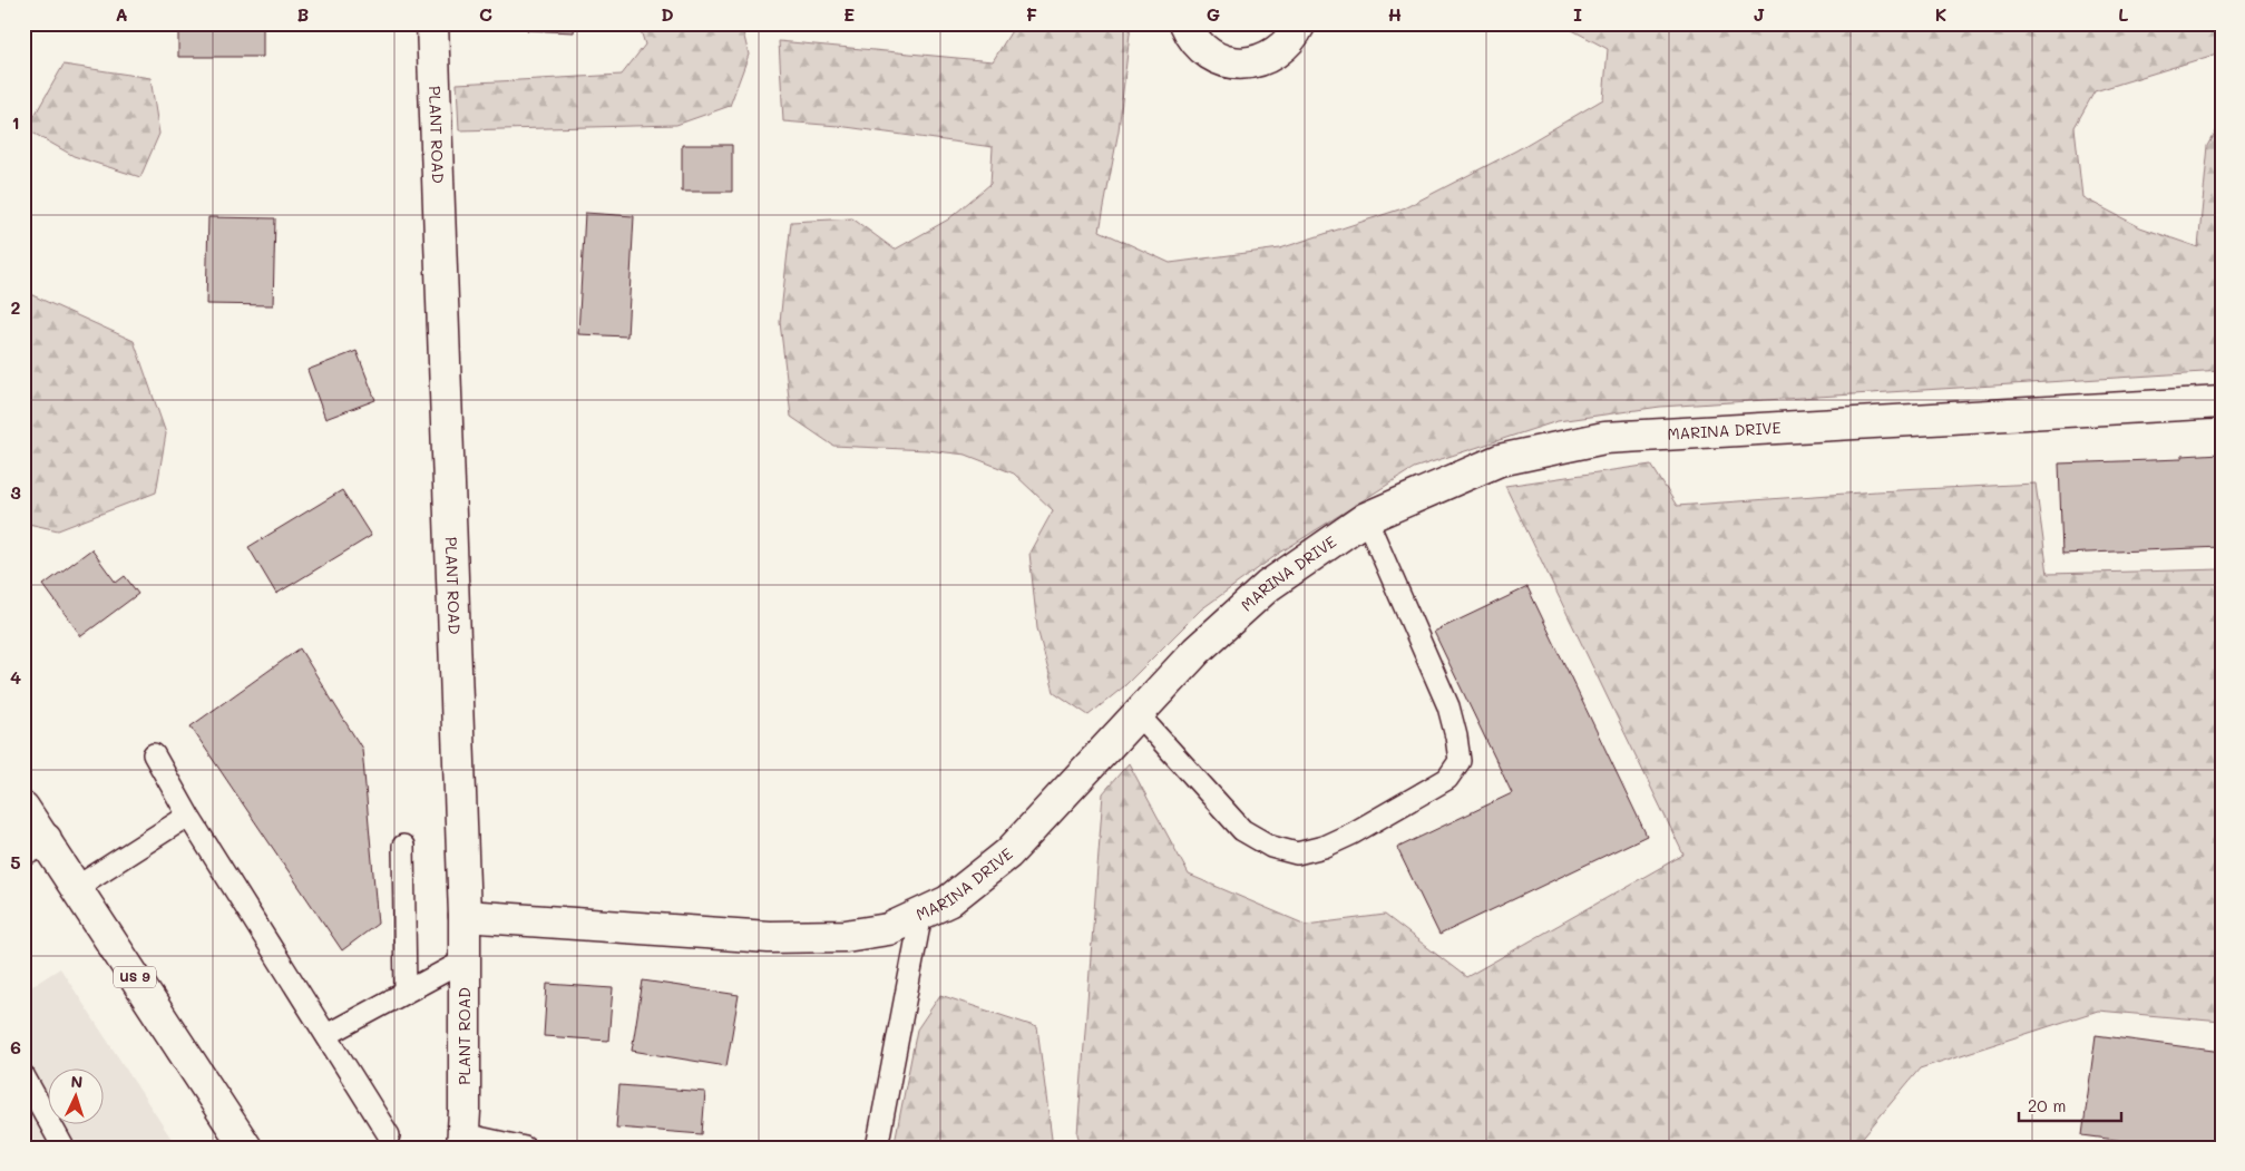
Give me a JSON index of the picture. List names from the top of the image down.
{
  "streets": {
    "street": ["PLANT ROAD", "MARINA DRIVE", "US 9"]
  },
  "crossings": [
    ["PLANT ROAD", "MARINA DRIVE"]
  ],
  "scale_bar": "20 m",
  "north": "top",
  "grid": {
    "columns": [
      "A",
      "B",
      "C",
      "D",
      "E",
      "F",
      "G",
      "H",
      "I",
      "J",
      "K",
      "L"
    ],
    "rows": [
      "1",
      "2",
      "3",
      "4",
      "5",
      "6"
    ]
  }
}
